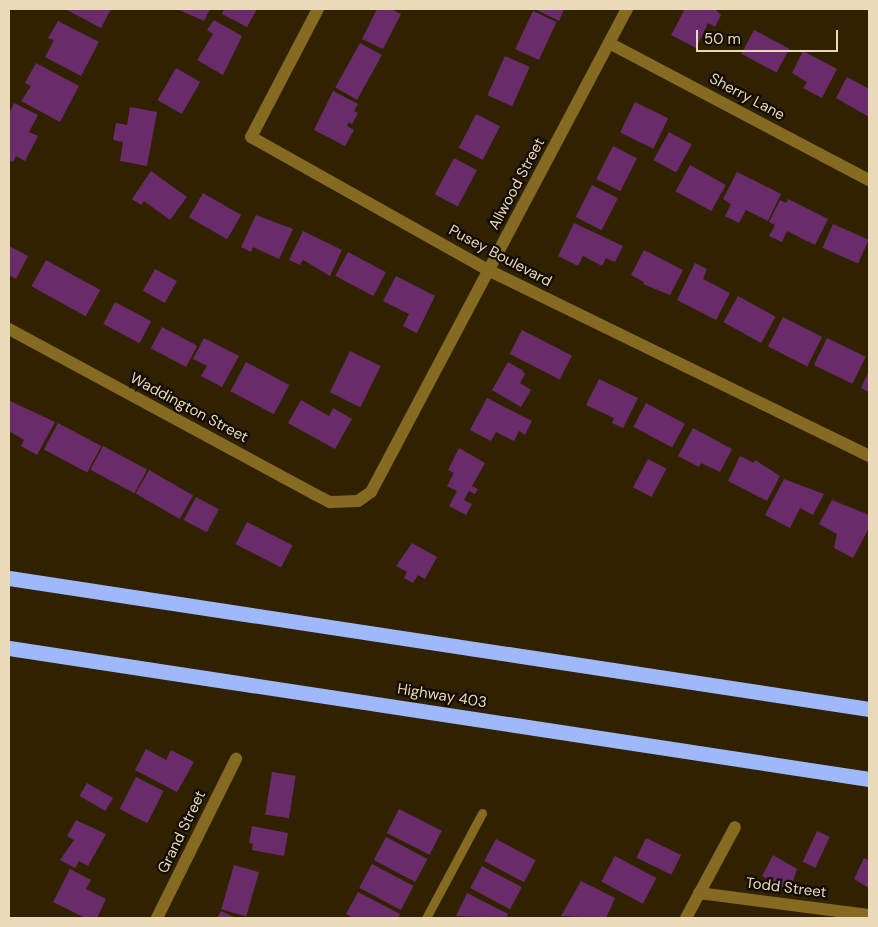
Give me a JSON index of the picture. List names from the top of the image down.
{
  "streets": {
    "highway": ["Highway 403"],
    "street": [
      "Sherry Lane",
      "Allwood Street",
      "Pusey Boulevard",
      "Waddington Street",
      "Grand Street",
      "Todd Street"
    ]
  },
  "crossings": [
    ["Sherry Lane", "Allwood Street"],
    ["Allwood Street", "Pusey Boulevard"],
    ["Allwood Street", "Waddington Street"]
  ],
  "scale_bar": "50 m"
}
